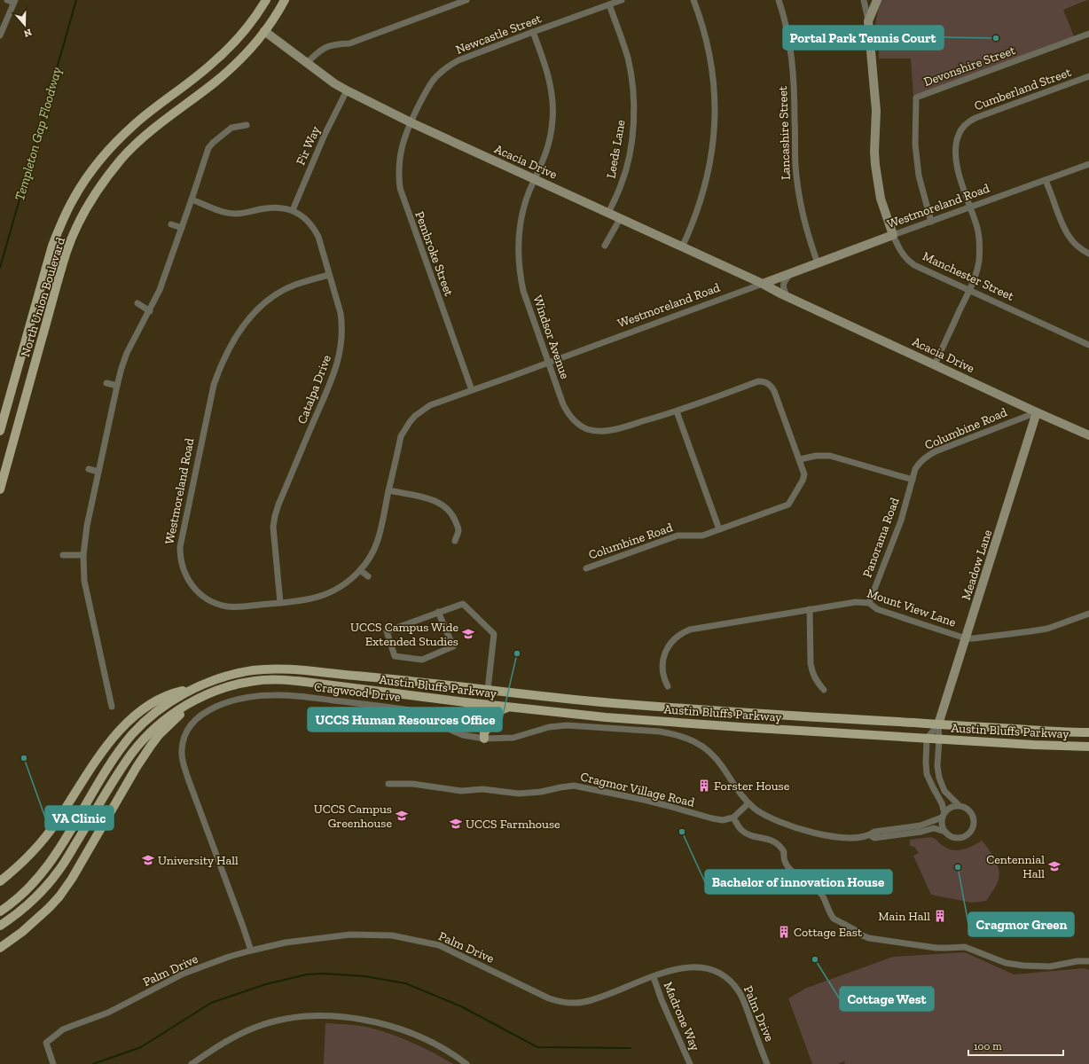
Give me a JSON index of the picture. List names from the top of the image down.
{
  "streets": {
    "main road": ["North Union Boulevard", "Austin Bluffs Parkway"],
    "street": [
      "Newcastle Street",
      "Devonshire Street",
      "Cumberland Street",
      "Lancashire Street",
      "Fir Way",
      "Leeds Lane",
      "Acacia Drive",
      "Westmoreland Road",
      "Pembroke Street",
      "Manchester Street",
      "Windsor Avenue",
      "Catalpa Drive",
      "Columbine Road",
      "Panorama Road",
      "Meadow Lane",
      "Mount View Lane",
      "Cragwood Drive",
      "Cragmor Village Road",
      "Palm Drive",
      "Madrone Way"
    ]
  },
  "crossings": [
    ["Newcastle Street", "Leeds Lane"],
    ["Newcastle Street", "Acacia Drive"],
    ["Newcastle Street", "Pembroke Street"],
    ["Newcastle Street", "Windsor Avenue"],
    ["Devonshire Street", "Westmoreland Road"],
    ["Cumberland Street", "Acacia Drive"],
    ["Cumberland Street", "Westmoreland Road"],
    ["Cumberland Street", "Manchester Street"],
    ["Lancashire Street", "Westmoreland Road"],
    ["Fir Way", "Acacia Drive"],
    ["Fir Way", "Catalpa Drive"],
    ["Leeds Lane", "Acacia Drive"],
    ["Acacia Drive", "Westmoreland Road"],
    ["Acacia Drive", "Pembroke Street"],
    ["Acacia Drive", "North Union Boulevard"],
    ["Acacia Drive", "Windsor Avenue"],
    ["Acacia Drive", "Columbine Road"],
    ["Acacia Drive", "Meadow Lane"],
    ["Westmoreland Road", "Pembroke Street"],
    ["Westmoreland Road", "Manchester Street"],
    ["Westmoreland Road", "Windsor Avenue"],
    ["Westmoreland Road", "Catalpa Drive"],
    ["Windsor Avenue", "Columbine Road"],
    ["Columbine Road", "Panorama Road"],
    ["Columbine Road", "Meadow Lane"],
    ["Panorama Road", "Mount View Lane"],
    ["Meadow Lane", "Mount View Lane"],
    ["Meadow Lane", "Austin Bluffs Parkway"],
    ["Meadow Lane", "Cragwood Drive"],
    ["Cragwood Drive", "Palm Drive"],
    ["Palm Drive", "Madrone Way"]
  ],
  "water": ["Templeton Gap Floodway"],
  "places": {
    "other": [
      "Portal Park Tennis Court",
      "UCCS Human Resources Office",
      "VA Clinic",
      "Bachelor of innovation House",
      "Cragmor Green",
      "Cottage West"
    ],
    "school or university": [
      "UCCS Campus Wide Extended Studies",
      "UCCS Campus Greenhouse",
      "UCCS Farmhouse",
      "University Hall",
      "Centennial Hall"
    ],
    "building": ["Forster House", "Main Hall", "Cottage East"]
  },
  "scale_bar": "100 m",
  "north": "bottom"
}
